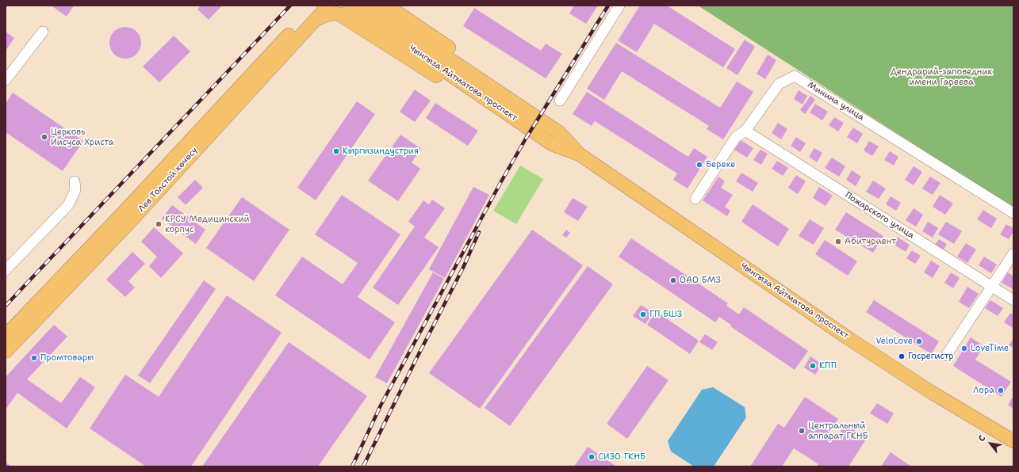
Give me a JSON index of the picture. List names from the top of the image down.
{
  "streets": {
    "main road": ["Чынгыза Айтматова проспект", "Лев Толстой көчөсү"],
    "street": ["Минина улица", "Пожарского улица"]
  },
  "crossings": [
    ["Минина улица", "Пожарского улица"]
  ],
  "parks": ["Дендрарий-заповедник имени Гареева"],
  "places": [
    "Церковь Иисуса Христа",
    "Кыргызиндустрия",
    "Береке",
    "КРСУ Медицинский корпус",
    "Абитуриент",
    "ОАО БМЗ",
    "ГП БШЗ",
    "VeloLove",
    "LoveTime",
    "Госрегистр",
    "Промтовары",
    "КПП",
    "Лора",
    "Центральный аппарат ГКНБ",
    "СИЗО ГКНБ"
  ],
  "north": "top left"
}
